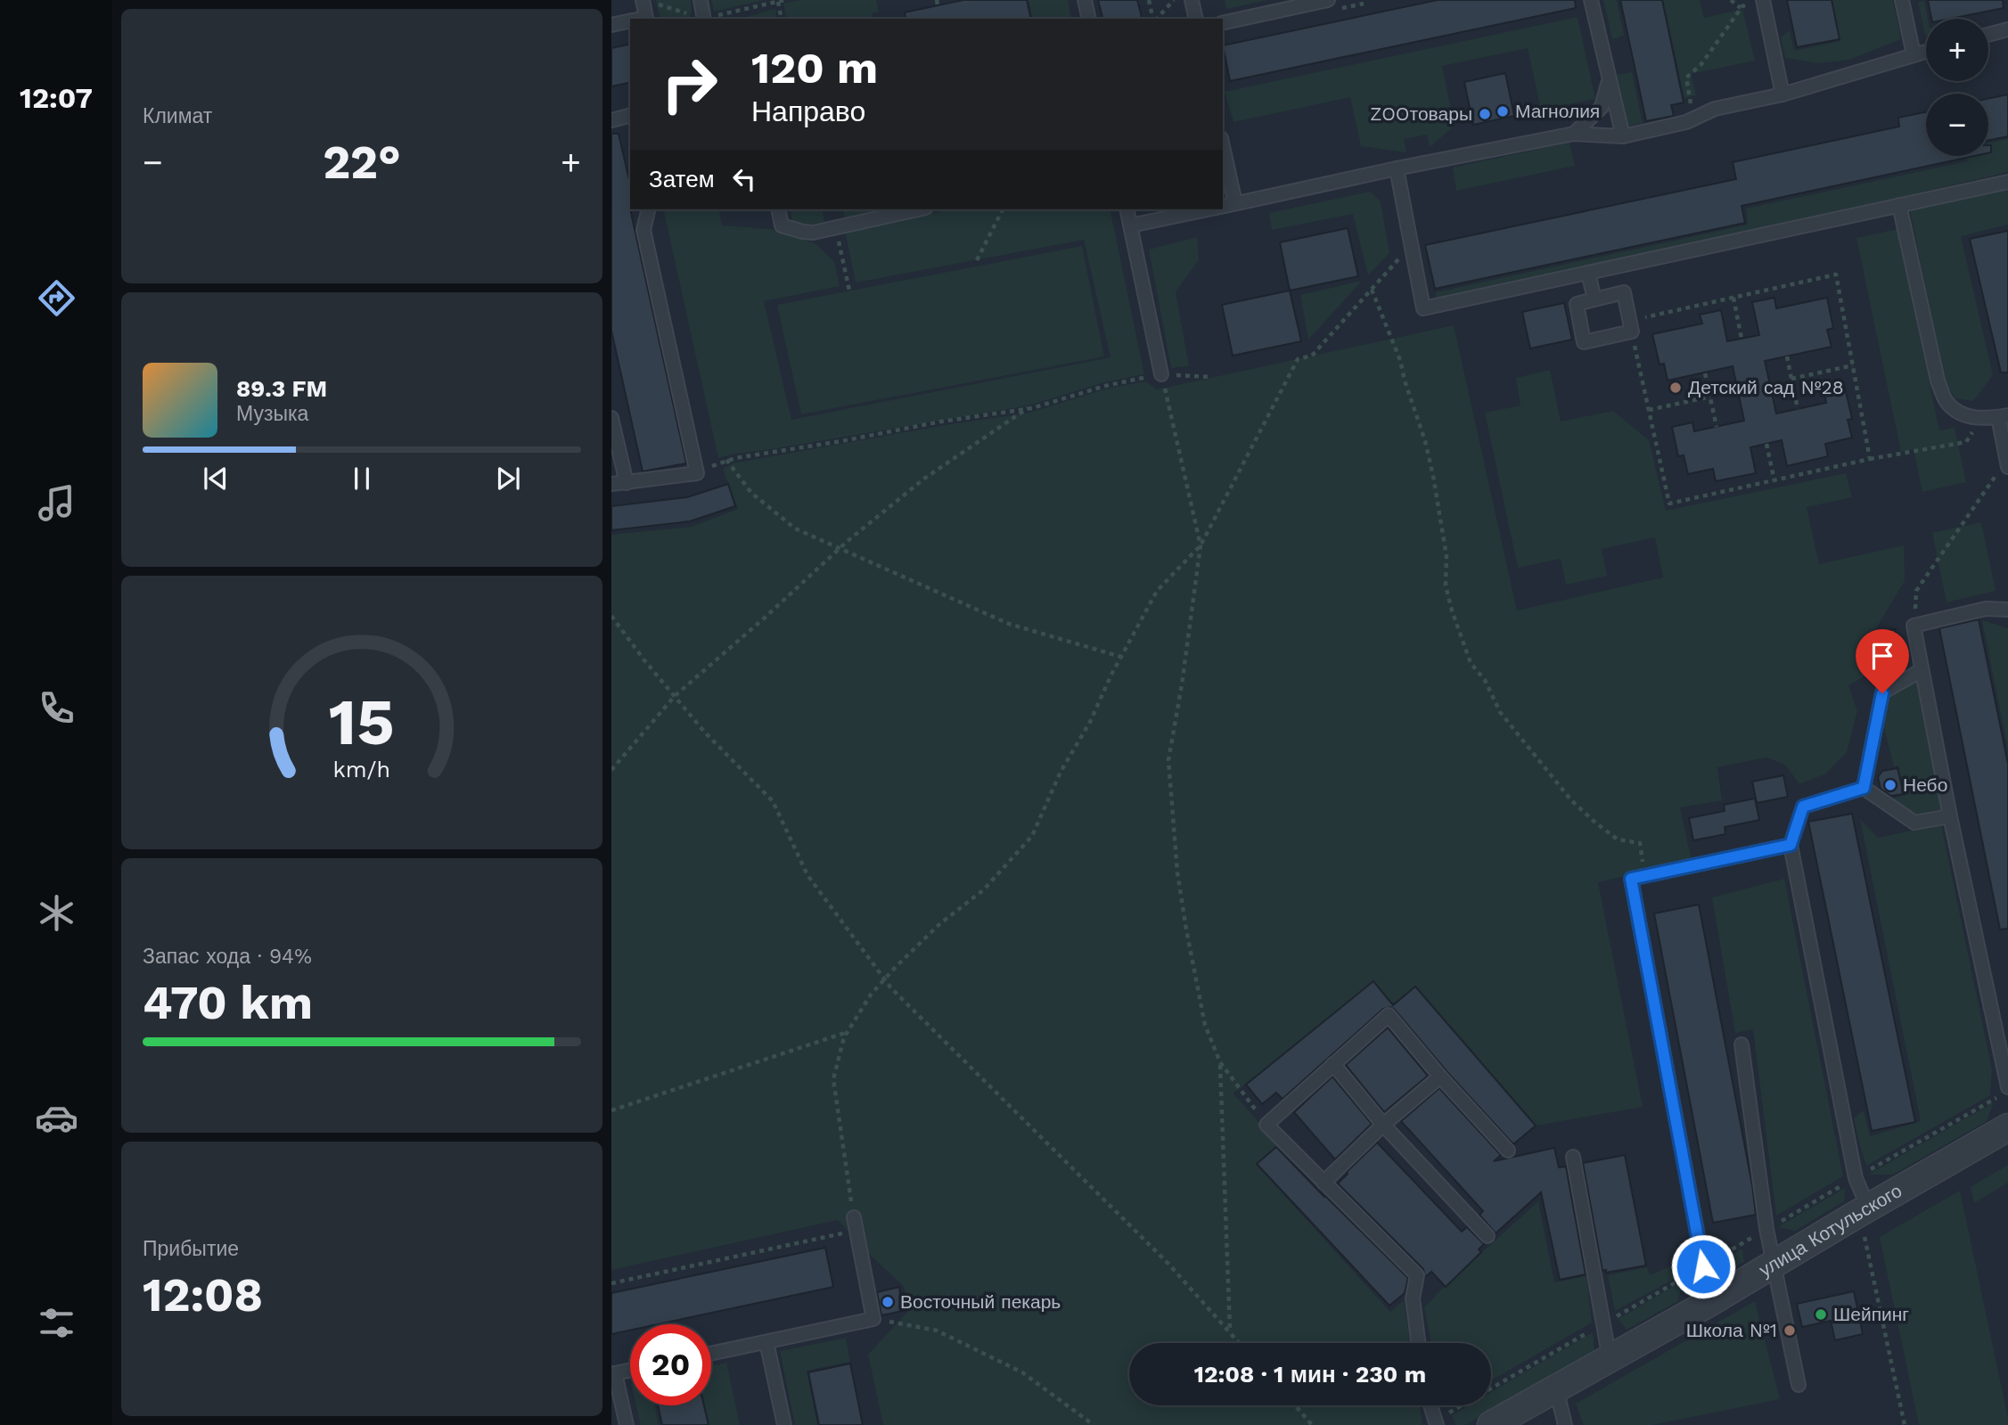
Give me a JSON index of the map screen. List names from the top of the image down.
{
  "streets": {
    "street": ["улица Котульского"]
  },
  "places": [
    "Магнолия",
    "ZOOтовары",
    "Детский сад №28",
    "Небо",
    "Восточный пекарь",
    "Шейпинг",
    "Школа №1"
  ],
  "page": {
    "tabs": "12:07",
    "tile": [
      "Климат",
      ["Запас хода · 94%", "470 km"],
      ["Прибытие", "12:08"]
    ],
    "map_buttons": ["+", "−"],
    "turn": ["120 m", "Направо"],
    "heat": ["−", "22°", "+"],
    "then": "Затем",
    "song": ["89.3 FM", "Музыка"],
    "limit": "20",
    "trip": "12:08 · 1 мин · 230 m",
    "gauge": ["15", "km/h"]
  }
}
